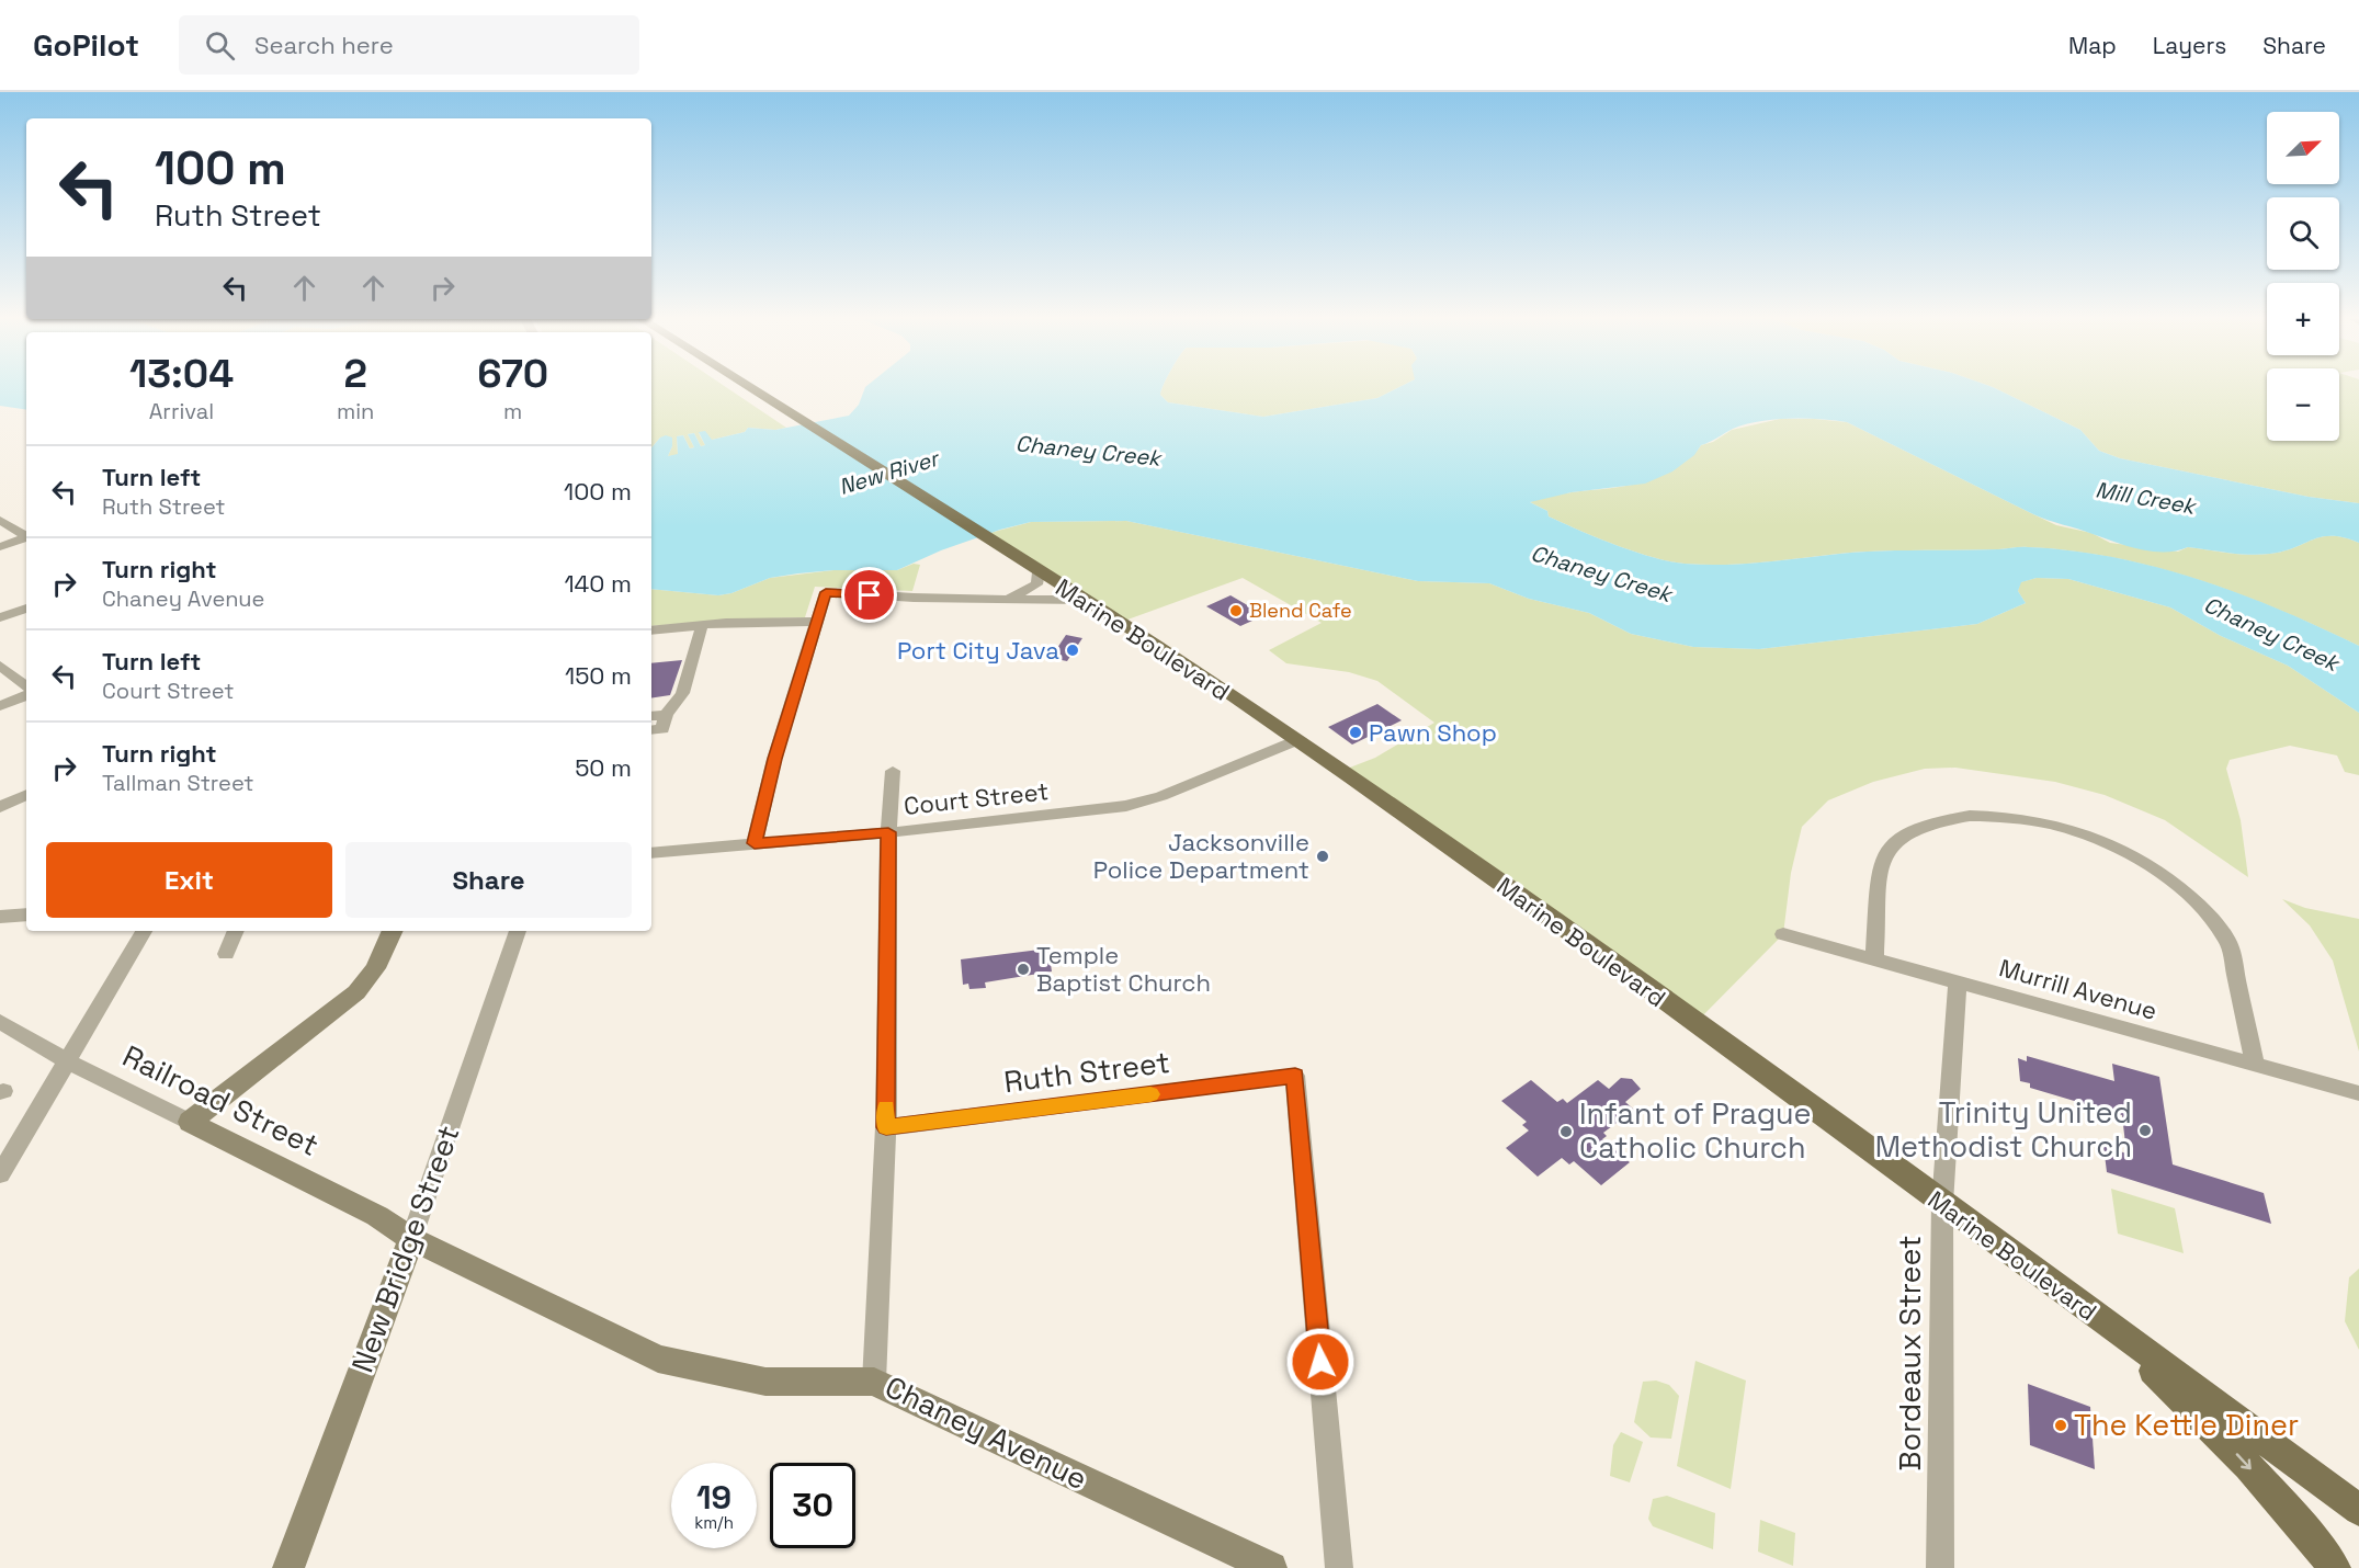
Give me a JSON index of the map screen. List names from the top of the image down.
{
  "streets": {
    "main road": [
      "Marine Boulevard",
      "Railroad Street",
      "New Bridge Street",
      "Chaney Avenue"
    ],
    "street": [
      "Court Street",
      "Murrill Avenue",
      "Ruth Street",
      "Bordeaux Street"
    ]
  },
  "crossings": [
    ["Marine Boulevard", "Court Street"],
    ["Marine Boulevard", "Bordeaux Street"],
    ["Court Street", "Chaney Avenue"],
    ["Murrill Avenue", "Bordeaux Street"],
    ["Ruth Street", "Chaney Avenue"],
    ["Railroad Street", "New Bridge Street"],
    ["Railroad Street", "Chaney Avenue"]
  ],
  "water": ["Chaney Creek", "New River", "Mill Creek"],
  "places": [
    "Blend Cafe",
    "Port City Java",
    "Pawn Shop",
    "Jacksonville Police Department",
    "Temple Baptist Church",
    "Trinity United Methodist Church",
    "Infant of Prague Catholic Church",
    "The Kettle Diner"
  ],
  "north": "top right",
  "page": {
    "header": "GoPilot",
    "search": "Search here",
    "nav": ["Map", "Layers", "Share"],
    "map_buttons": ["+", "−"],
    "turn": ["100 m", "Ruth Street"],
    "eta": [
      "13:04",
      "Arrival",
      "2",
      "min",
      "670",
      "m"
    ],
    "list": [
      {
        "name": "Turn left",
        "note": "Ruth Street",
        "value": "100 m"
      },
      {
        "name": "Turn right",
        "note": "Chaney Avenue",
        "value": "140 m"
      },
      {
        "name": "Turn left",
        "note": "Court Street",
        "value": "150 m"
      },
      {
        "name": "Turn right",
        "note": "Tallman Street",
        "value": "50 m"
      }
    ],
    "buttons": ["Exit", "Share"],
    "speed": "19 km/h",
    "limit": "30"
  }
}
